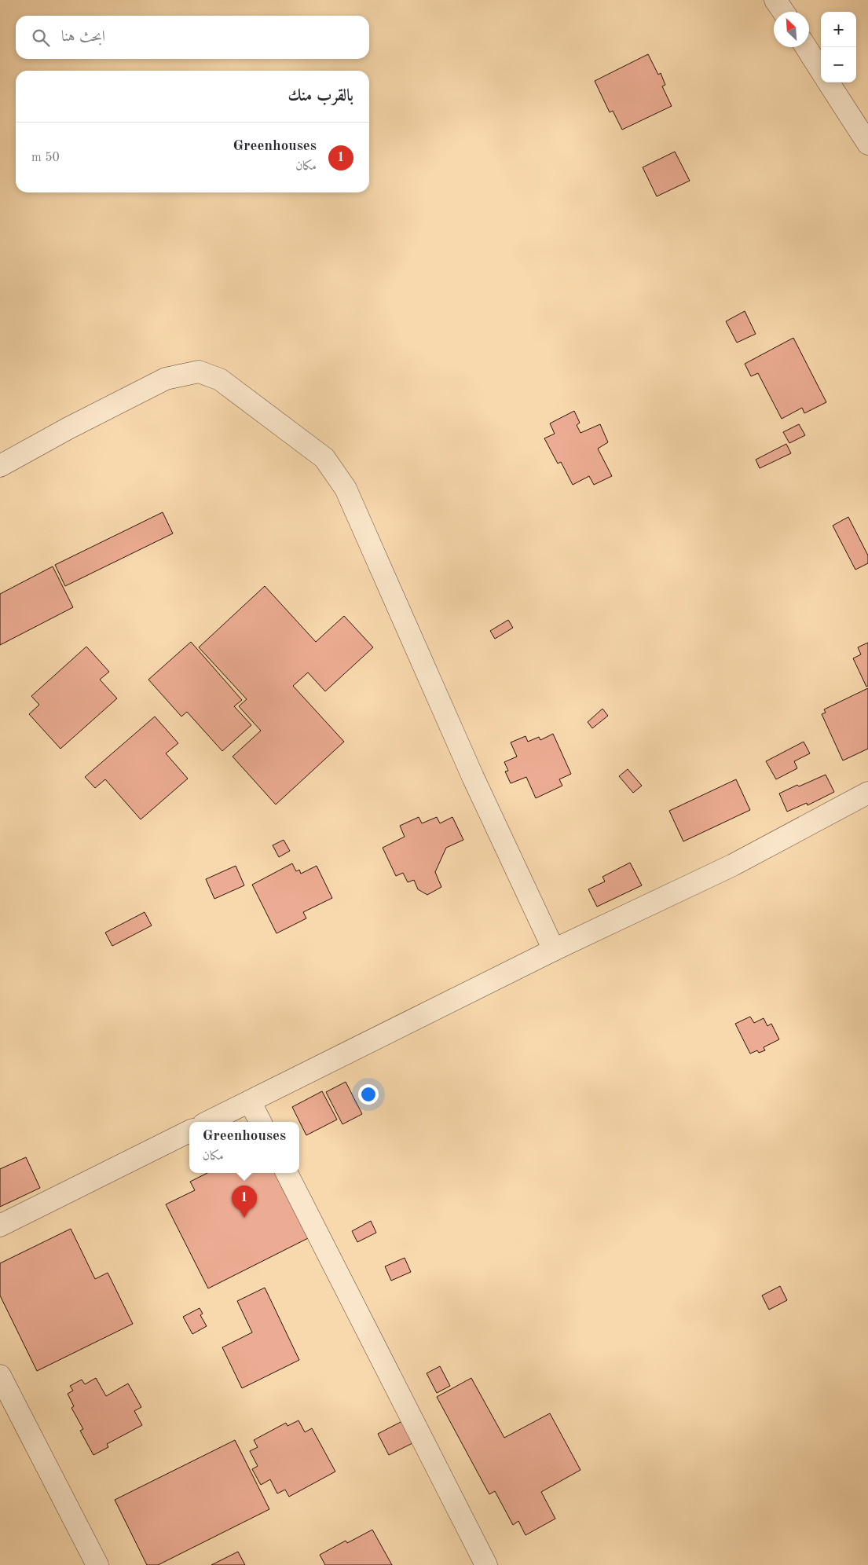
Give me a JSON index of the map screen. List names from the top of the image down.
{
  "north": "top left",
  "page": {
    "map_buttons": ["+", "−"],
    "search": "ابحث هنا",
    "heading": "بالقرب منك",
    "list": [
      {
        "mark": "1",
        "name": "Greenhouses",
        "note": "مكان",
        "value": "50 m"
      }
    ],
    "popup": ["Greenhouses", "مكان"],
    "pins": "1"
  }
}
